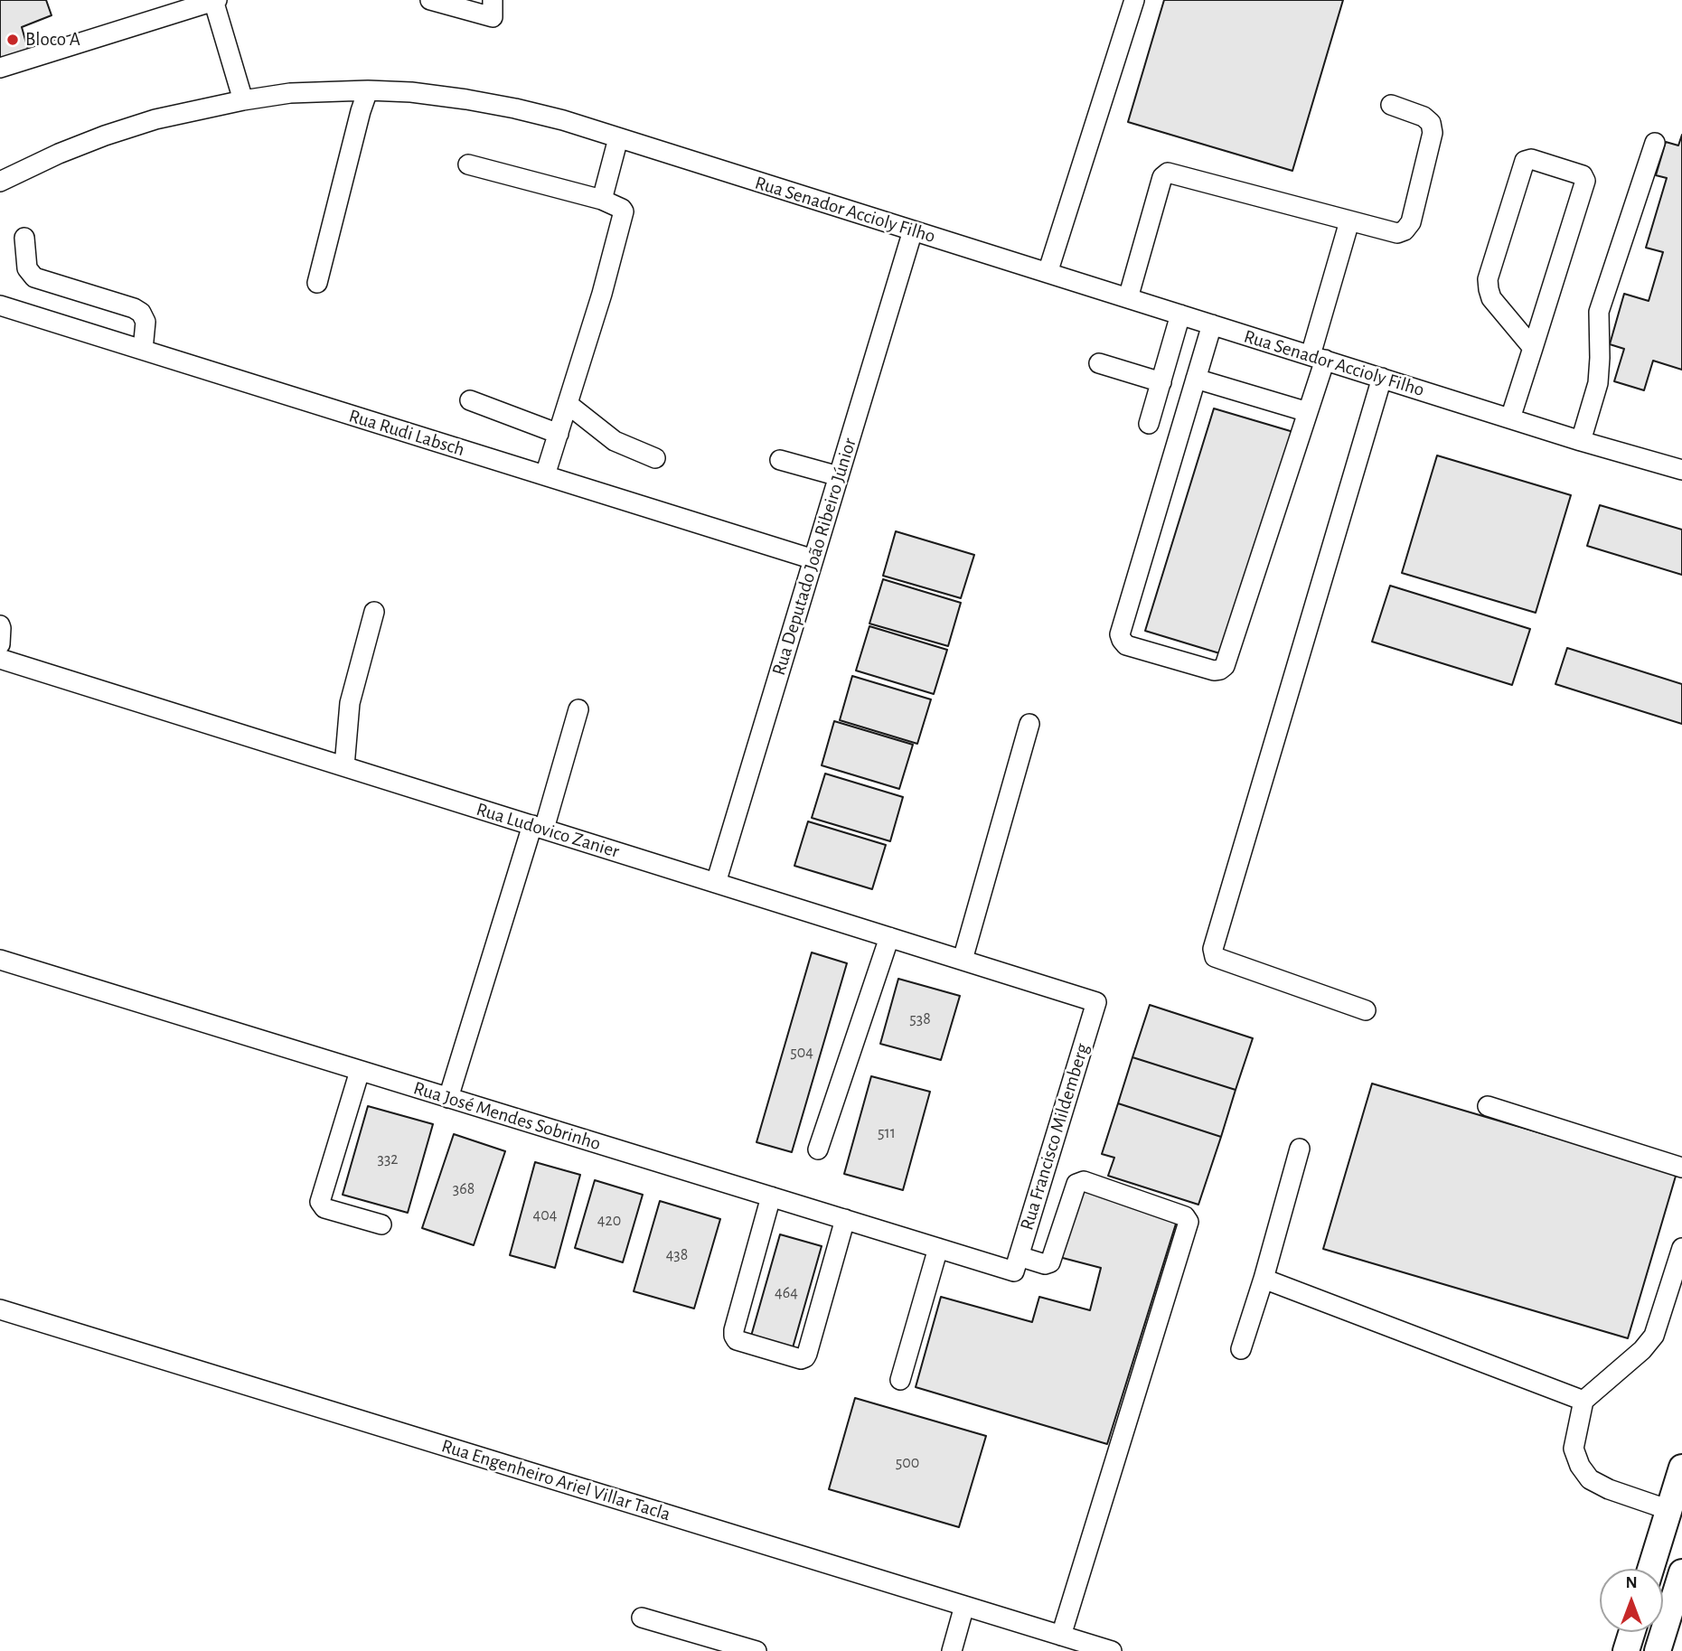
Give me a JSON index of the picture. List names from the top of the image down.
{
  "streets": {
    "street": [
      "Rua Senador Accioly Filho",
      "Rua Rudi Labsch",
      "Rua Deputado João Ribeiro Júnior",
      "Rua Ludovico Zanier",
      "Rua José Mendes Sobrinho",
      "Rua Francisco Mildemberg",
      "Rua Engenheiro Ariel Villar Tacla"
    ]
  },
  "crossings": [
    ["Rua Senador Accioly Filho", "Rua Deputado João Ribeiro Júnior"],
    ["Rua Rudi Labsch", "Rua Deputado João Ribeiro Júnior"],
    ["Rua Deputado João Ribeiro Júnior", "Rua Ludovico Zanier"],
    ["Rua Ludovico Zanier", "Rua Francisco Mildemberg"],
    ["Rua José Mendes Sobrinho", "Rua Francisco Mildemberg"],
    ["Rua José Mendes Sobrinho", "Rua Engenheiro Ariel Villar Tacla"]
  ],
  "places": ["Bloco A"],
  "house_numbers": [
    "538",
    "504",
    "511",
    "332",
    "368",
    "404",
    "420",
    "438",
    "464",
    "500"
  ],
  "north": "top"
}
